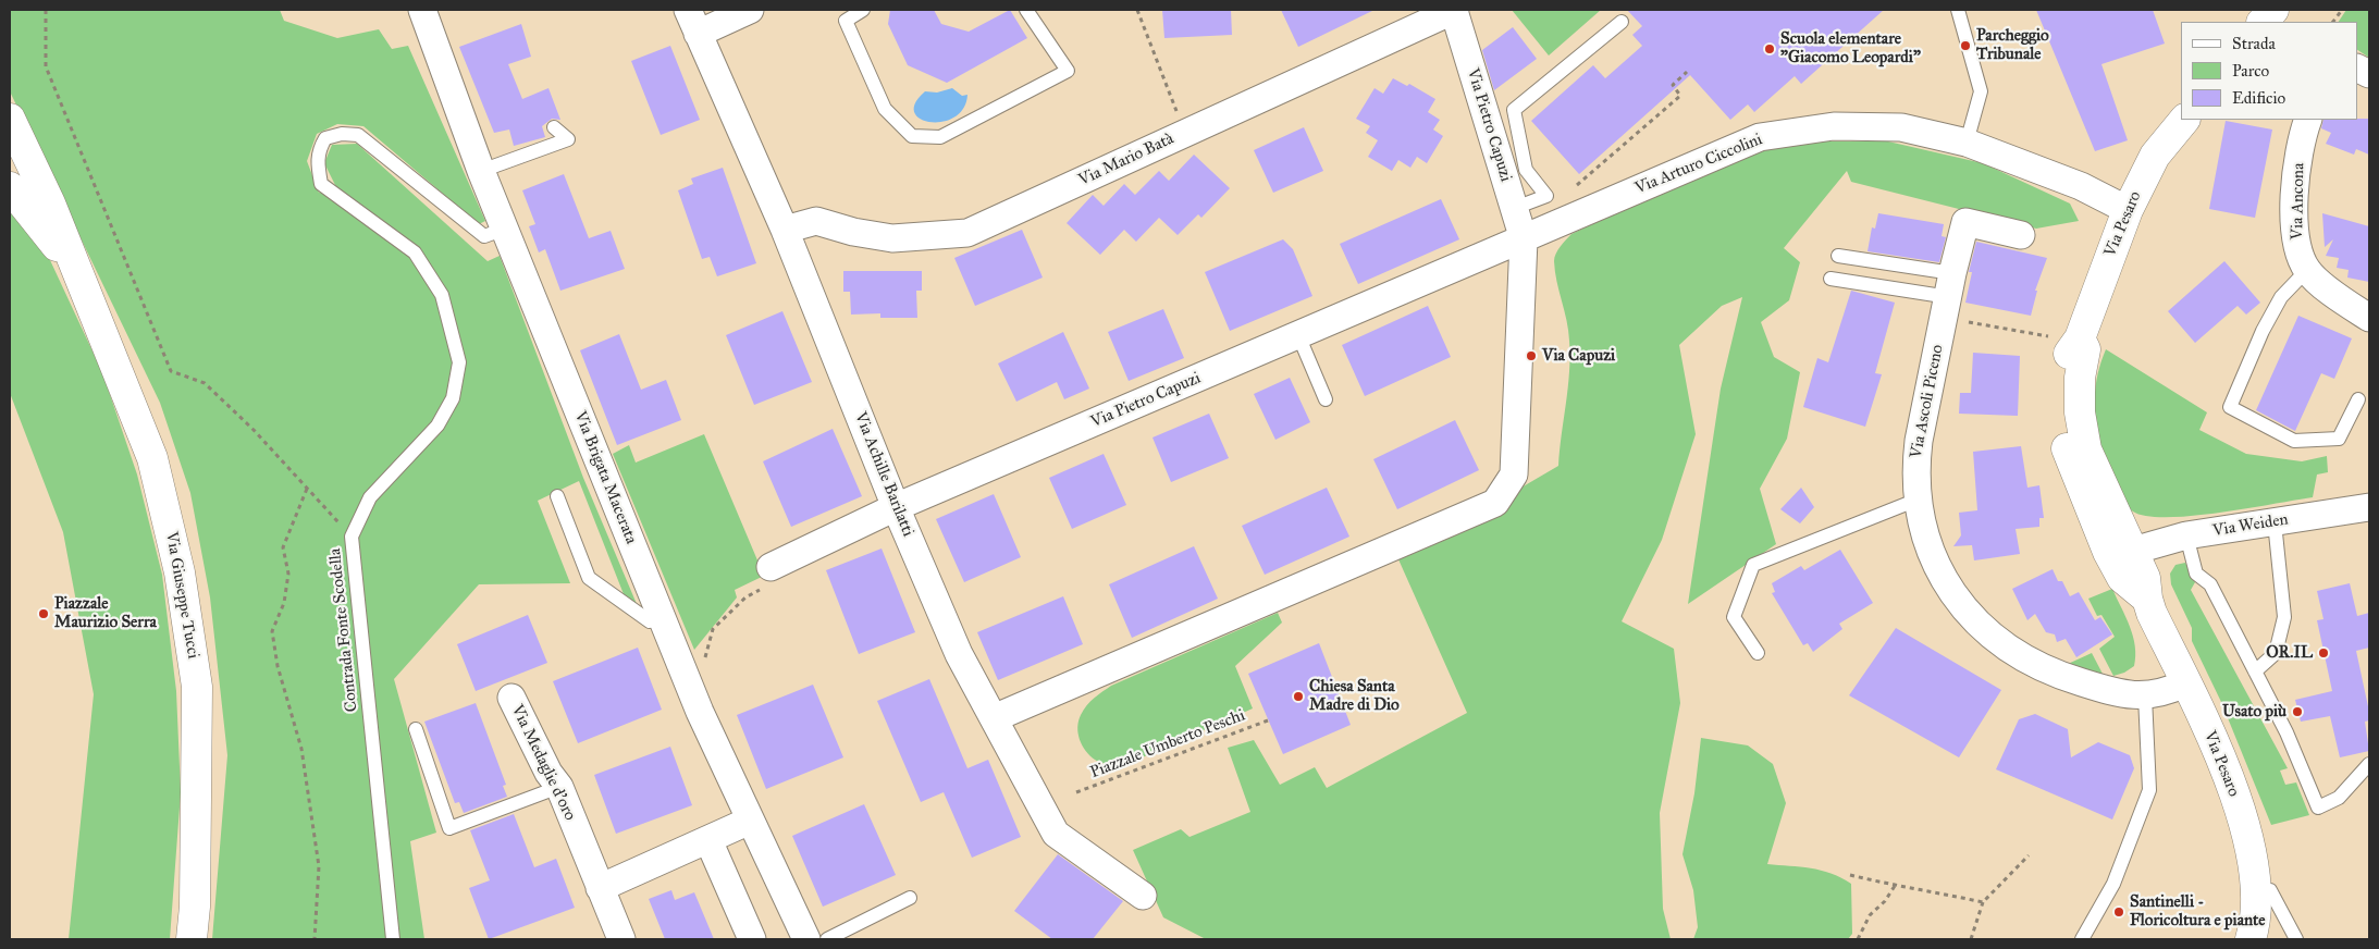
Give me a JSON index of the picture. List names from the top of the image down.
{
  "streets": {
    "street": [
      "Via Pietro Capuzi",
      "Via Mario Batà",
      "Via Arturo Ciccolini",
      "Via Ancona",
      "Via Pesaro",
      "Via Ascoli Piceno",
      "Via Achille Barilatti",
      "Via Brigata Macerata",
      "Via Weiden",
      "Via Giuseppe Tucci",
      "Via Medaglie d'oro"
    ],
    "lane": ["Contrada Fonte Scodella"],
    "path": ["Piazzale Umberto Peschi"]
  },
  "crossings": [
    ["Via Pietro Capuzi", "Via Mario Batà"],
    ["Via Pietro Capuzi", "Via Arturo Ciccolini"],
    ["Via Pietro Capuzi", "Via Achille Barilatti"],
    ["Via Mario Batà", "Via Achille Barilatti"],
    ["Via Arturo Ciccolini", "Via Pesaro"],
    ["Via Pesaro", "Via Ascoli Piceno"],
    ["Via Pesaro", "Via Weiden"],
    ["Via Brigata Macerata", "Contrada Fonte Scodella"]
  ],
  "places": [
    "Parcheggio Tribunale",
    "Scuola elementare \"Giacomo Leopardi\"",
    "Via Capuzi",
    "Piazzale Maurizio Serra",
    "OR.IL",
    "Chiesa Santa Madre di Dio",
    "Usato più",
    "Santinelli - Floricoltura e piante"
  ],
  "legend": ["Strada", "Parco", "Edificio"]
}
